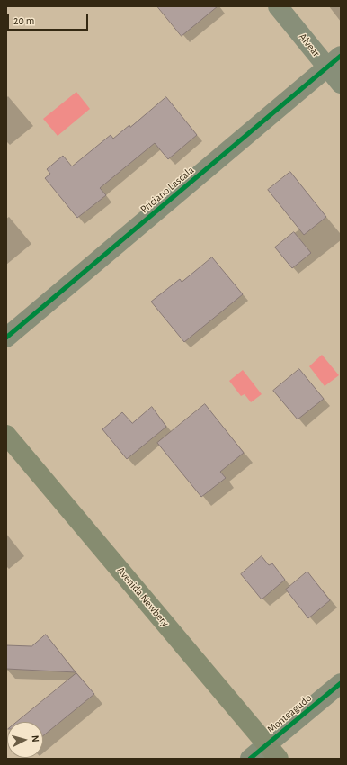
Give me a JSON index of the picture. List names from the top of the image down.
{
  "streets": {
    "main road": ["Avenida Newbery"],
    "street": ["Alvear", "Priciano Lascala", "Monteagudo"]
  },
  "crossings": [
    ["Alvear", "Priciano Lascala"],
    ["Avenida Newbery", "Monteagudo"]
  ],
  "scale_bar": "20 m",
  "north": "right"
}
